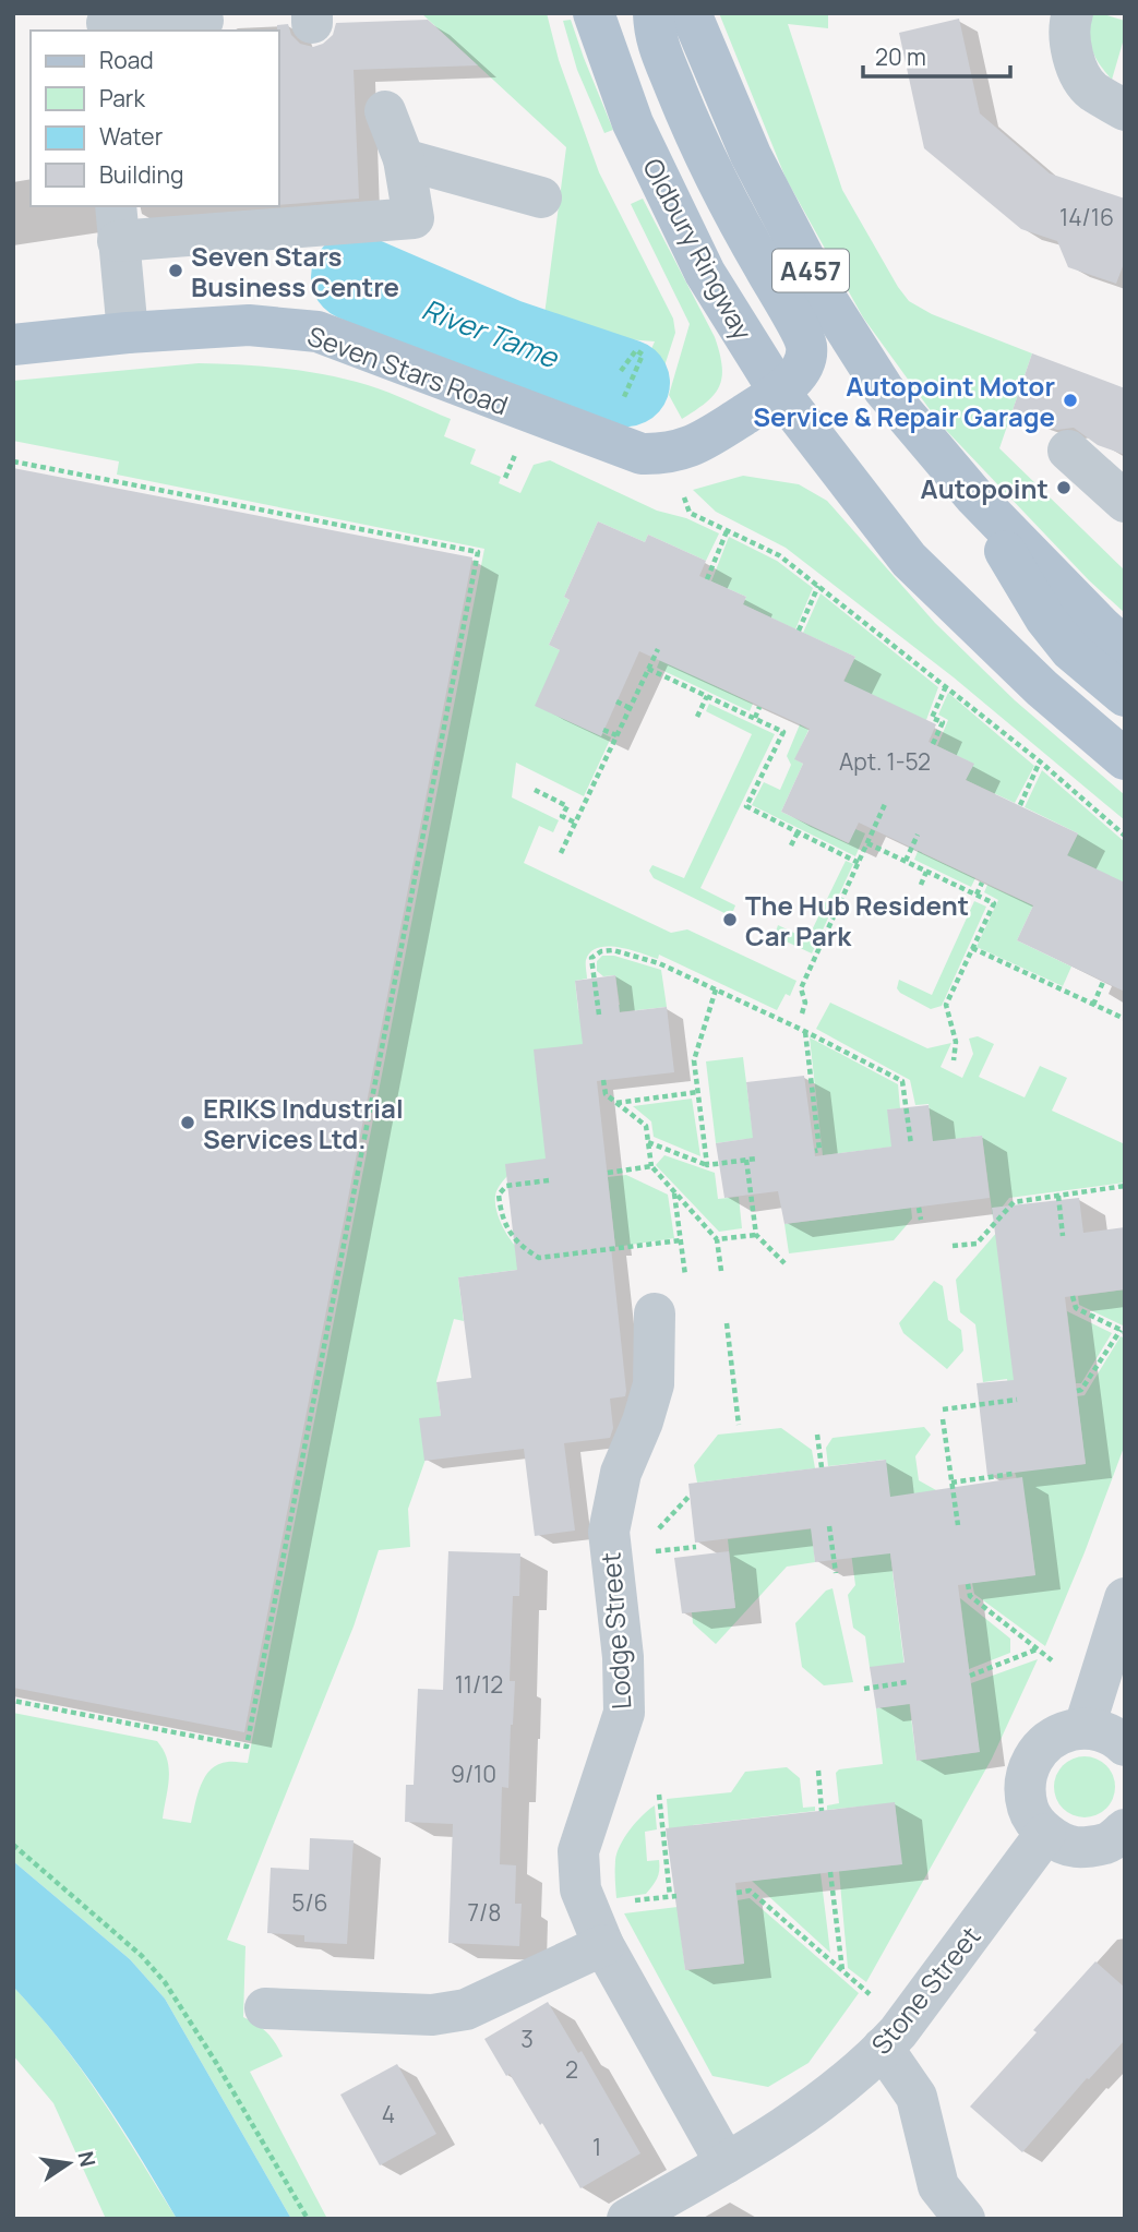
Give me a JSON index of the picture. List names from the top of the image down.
{
  "streets": {
    "main road": ["Oldbury Ringway", "A457", "Seven Stars Road"],
    "street": ["Lodge Street", "Stone Street"]
  },
  "crossings": [
    ["Oldbury Ringway", "Seven Stars Road"],
    ["Lodge Street", "Stone Street"]
  ],
  "water": ["River Tame"],
  "places": [
    "Seven Stars Business Centre",
    "Autopoint Motor Service & Repair Garage",
    "Autopoint",
    "The Hub Resident Car Park",
    "ERIKS Industrial Services Ltd."
  ],
  "house_numbers": [
    "14/16",
    "Apt. 1-52",
    "11/12",
    "9/10",
    "5/6",
    "7/8",
    "3",
    "2",
    "4",
    "1"
  ],
  "legend": [
    "Road",
    "Park",
    "Water",
    "Building"
  ],
  "scale_bar": "20 m",
  "north": "right"
}
